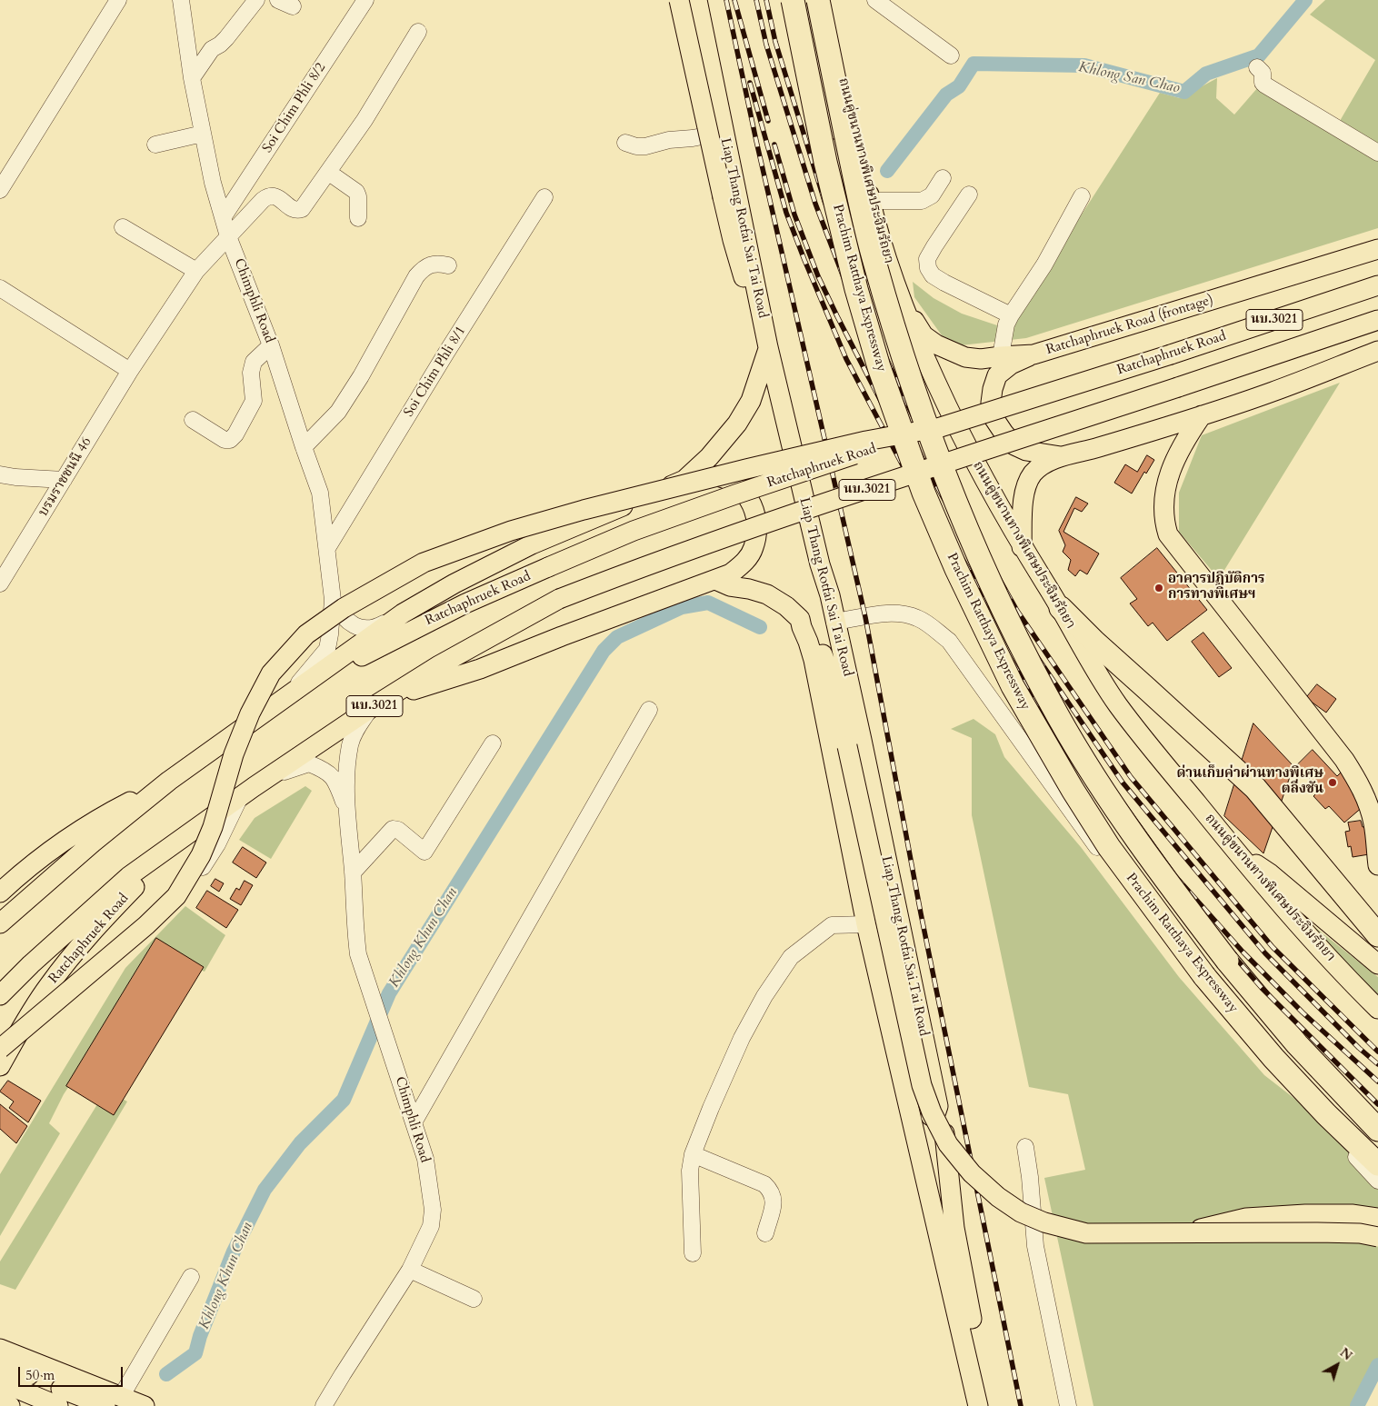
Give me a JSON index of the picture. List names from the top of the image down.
{
  "streets": {
    "highway": ["Prachim Ratthaya Expressway"],
    "main road": [
      "ถนนคู่ขนานทางพิเศษประจิมรัถยา",
      "Liap Thang Rotfai Sai Tai Road",
      "นบ.3021",
      "Ratchaphruek Road (frontage)",
      "Ratchaphruek Road"
    ],
    "street": [
      "Soi Chim Phli 8/2",
      "Chimphli Road",
      "Soi Chim Phli 8/1",
      "บรมราชชนนี 46"
    ]
  },
  "crossings": [
    ["Soi Chim Phli 8/2", "Chimphli Road"],
    ["ถนนคู่ขนานทางพิเศษประจิมรัถยา", "Ratchaphruek Road (frontage)"],
    ["Liap Thang Rotfai Sai Tai Road", "Ratchaphruek Road"],
    ["Chimphli Road", "Ratchaphruek Road"],
    ["Chimphli Road", "Soi Chim Phli 8/1"],
    ["Chimphli Road", "บรมราชชนนี 46"]
  ],
  "water": ["Khlong San Chao", "Khlong Khun Chan"],
  "places": ["อาคารปฏิบัติการ การทางพิเศษฯ", "ด่านเก็บค่าผ่านทางพิเศษ ตลิ่งชัน"],
  "scale_bar": "50 m",
  "north": "top right"
}
